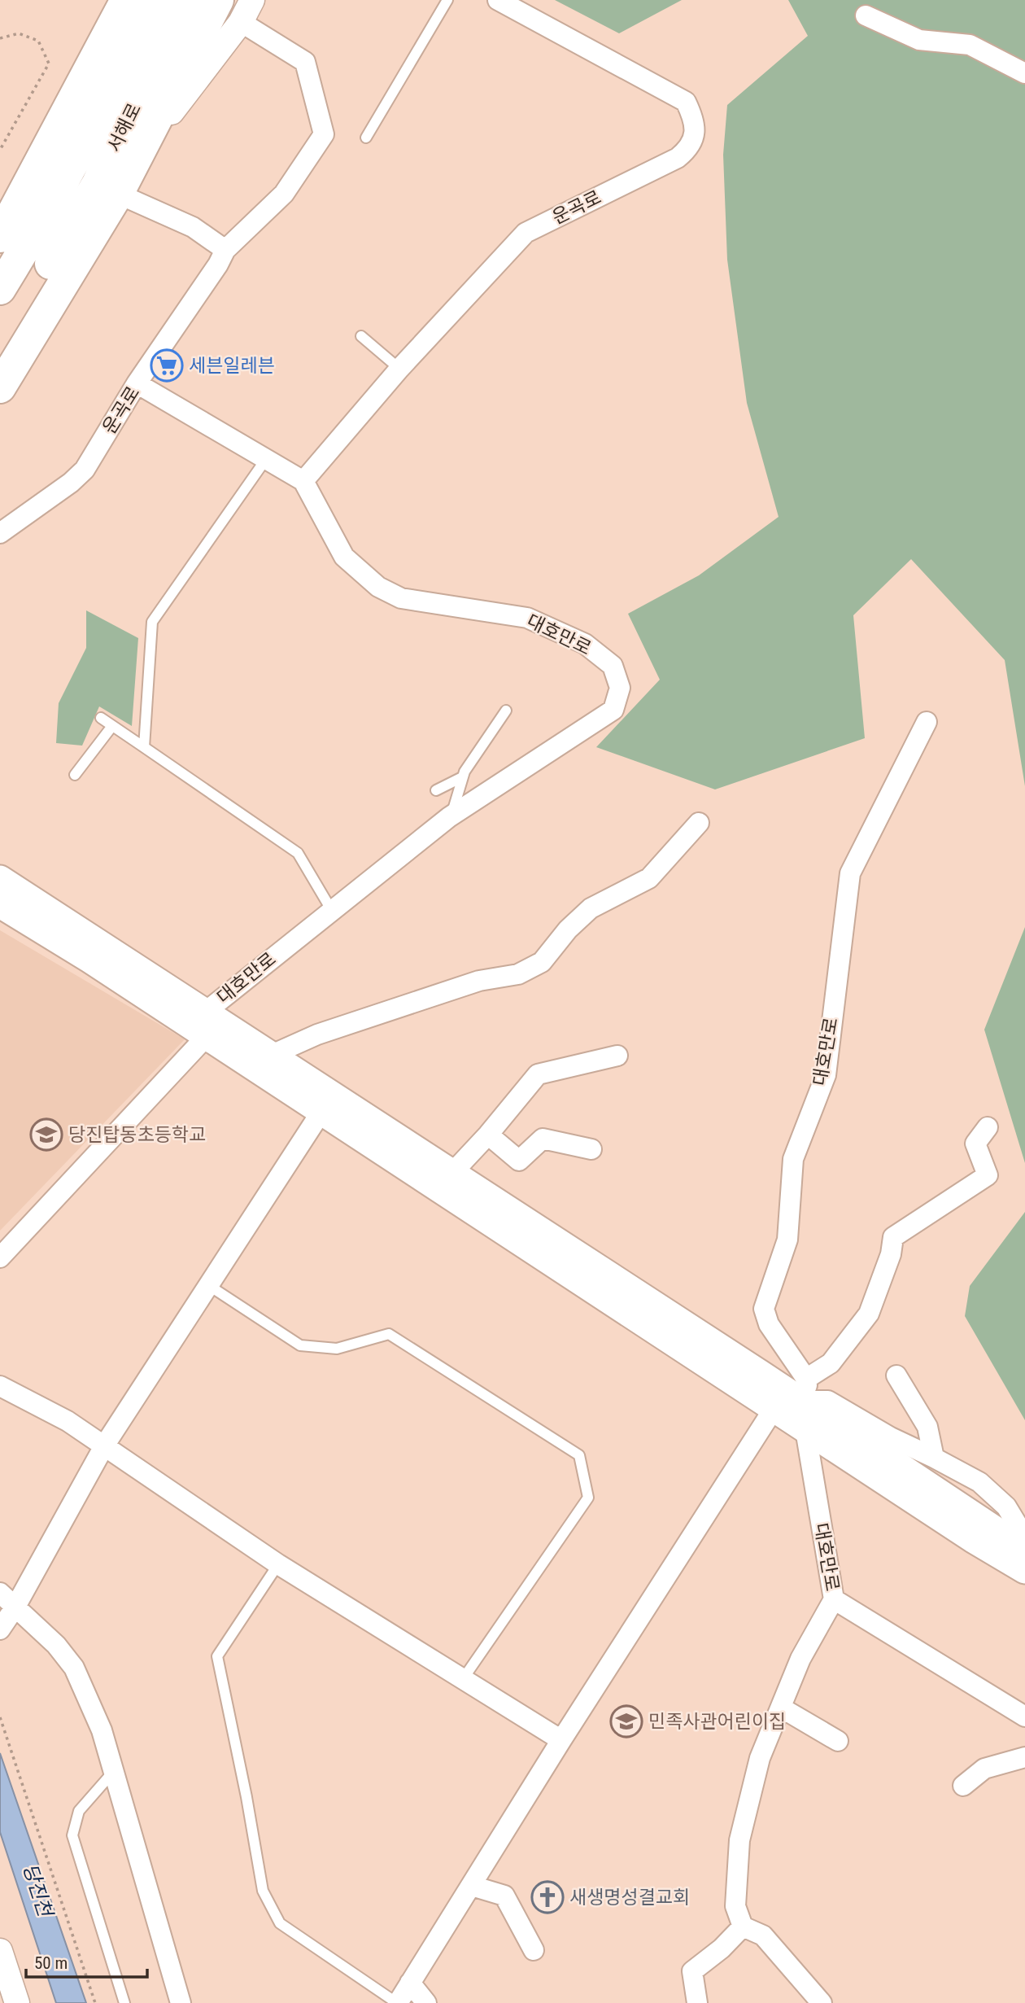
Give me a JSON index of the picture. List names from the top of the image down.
{
  "streets": {
    "highway": ["서해로"],
    "main road": ["대호만로"],
    "street": ["운곡로"]
  },
  "crossings": [
    ["운곡로", "대호만로"]
  ],
  "water": ["당진천"],
  "places": {
    "supermarket": ["세븐일레븐"],
    "school or university": ["당진탑동초등학교", "민족사관어린이집"],
    "church": ["새생명성결교회"]
  },
  "scale_bar": "50 m"
}
